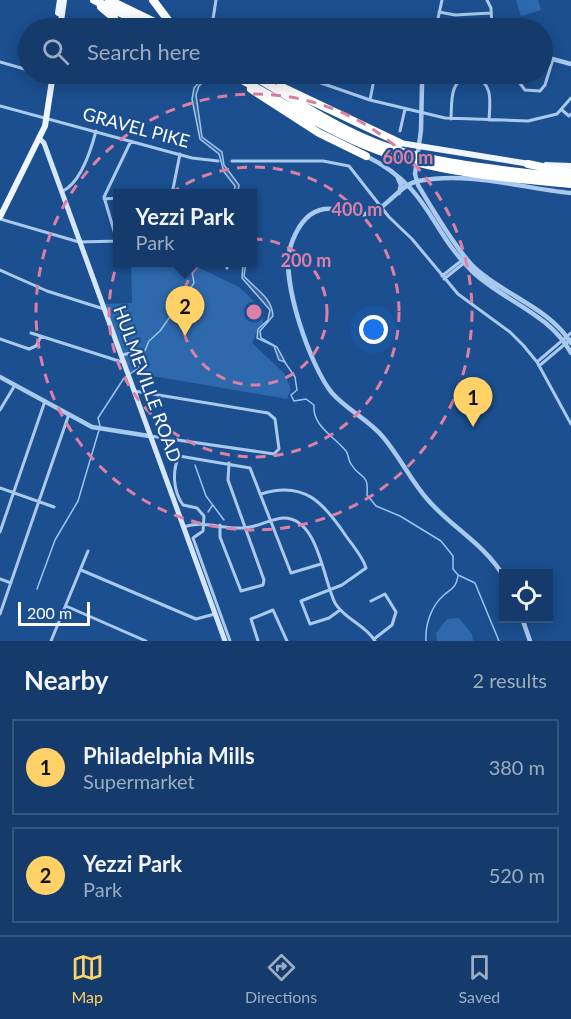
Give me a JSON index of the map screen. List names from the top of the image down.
{
  "streets": {
    "main road": ["HULMEVILLE ROAD"],
    "street": ["GRAVEL PIKE"]
  },
  "scale_bar": "200 m",
  "page": {
    "search": "Search here",
    "popup": ["Yezzi Park", "Park"],
    "pins": ["2", "1"],
    "scale": "200 m",
    "heading": ["Nearby", "2 results"],
    "list": [
      {
        "mark": "1",
        "name": "Philadelphia Mills",
        "note": "Supermarket",
        "value": "380 m"
      },
      {
        "mark": "2",
        "name": "Yezzi Park",
        "note": "Park",
        "value": "520 m"
      }
    ],
    "nav": ["Map", "Directions", "Saved"]
  },
  "rings": ["600 m", "400 m", "200 m"]
}
